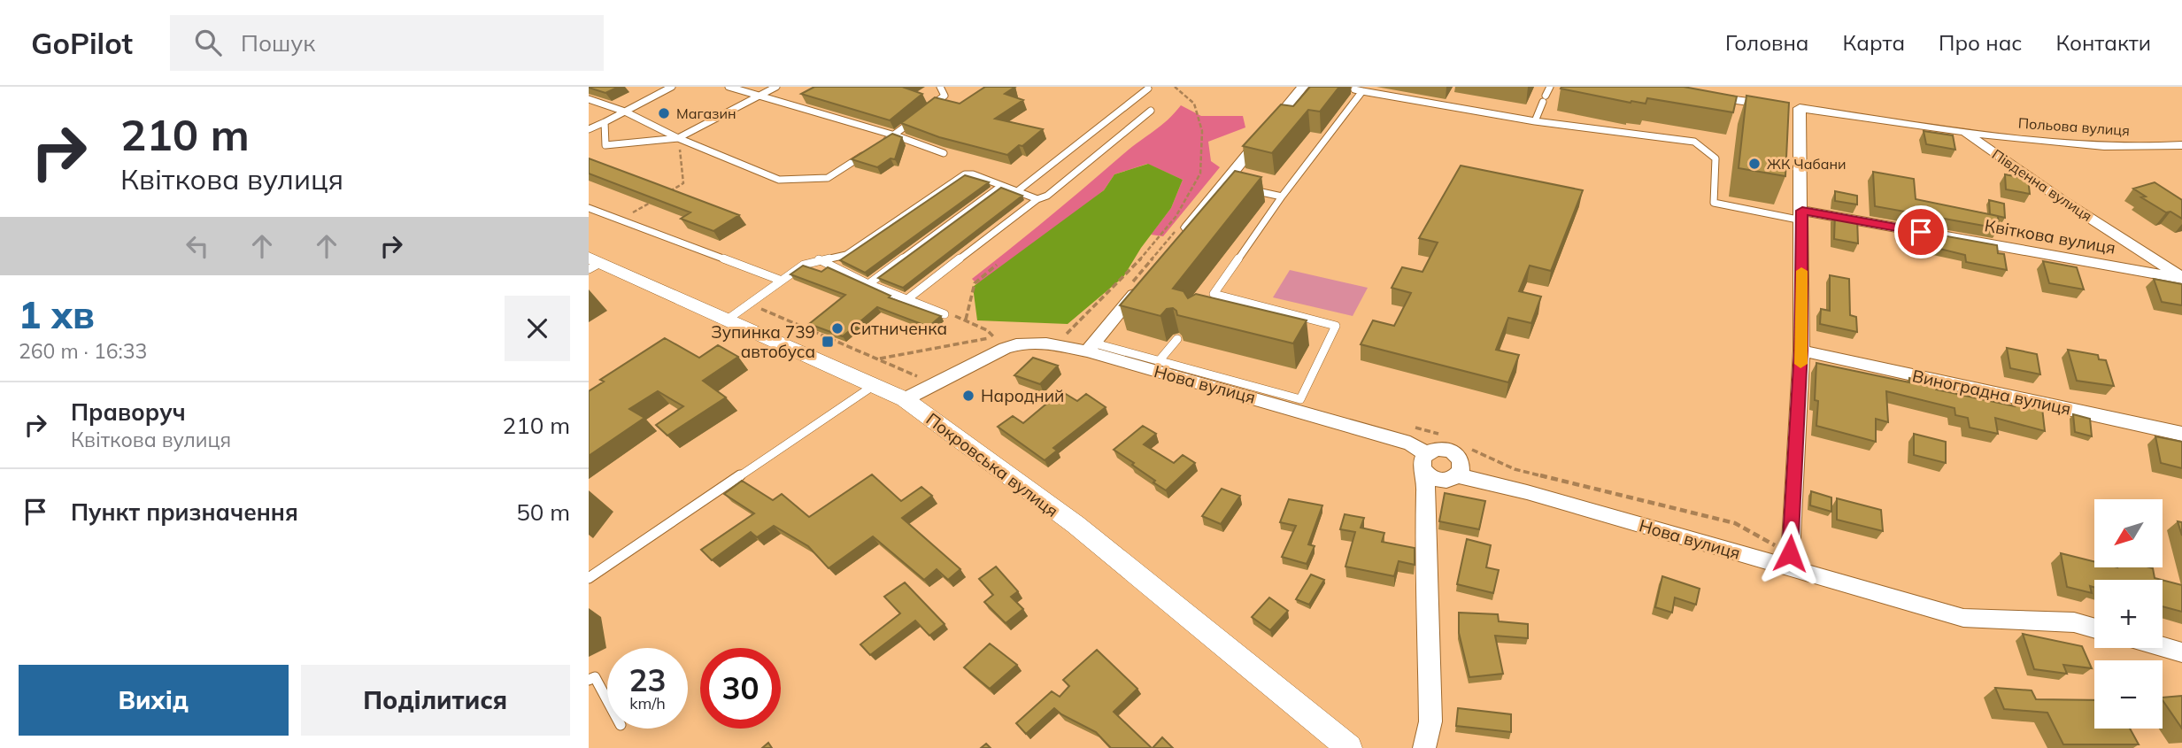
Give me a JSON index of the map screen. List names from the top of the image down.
{
  "streets": {
    "street": [
      "Польова вулиця",
      "Південна вулиця",
      "Квіткова вулиця",
      "Нова вулиця",
      "Виноградна вулиця",
      "Покровська вулиця"
    ]
  },
  "crossings": [
    ["Польова вулиця", "Південна вулиця"],
    ["Південна вулиця", "Квіткова вулиця"],
    ["Нова вулиця", "Покровська вулиця"]
  ],
  "places": {
    "other": [
      "Магазин",
      "ЖК Чабани",
      "Ситниченка",
      "Народний"
    ],
    "transit": ["Зупинка 739 автобуса"]
  },
  "north": "bottom left",
  "page": {
    "header": "GoPilot",
    "search": "Пошук",
    "nav": [
      "Головна",
      "Карта",
      "Про нас",
      "Контакти"
    ],
    "turn": ["210 m", "Квіткова вулиця"],
    "heading": ["1 хв", "260 m · 16:33"],
    "list": [
      {
        "name": "Праворуч",
        "note": "Квіткова вулиця",
        "value": "210 m"
      },
      {
        "name": "Пункт призначення",
        "value": "50 m"
      }
    ],
    "map_buttons": ["+", "−"],
    "speed": "23 km/h",
    "limit": "30",
    "buttons": ["Вихід", "Поділитися"]
  }
}
